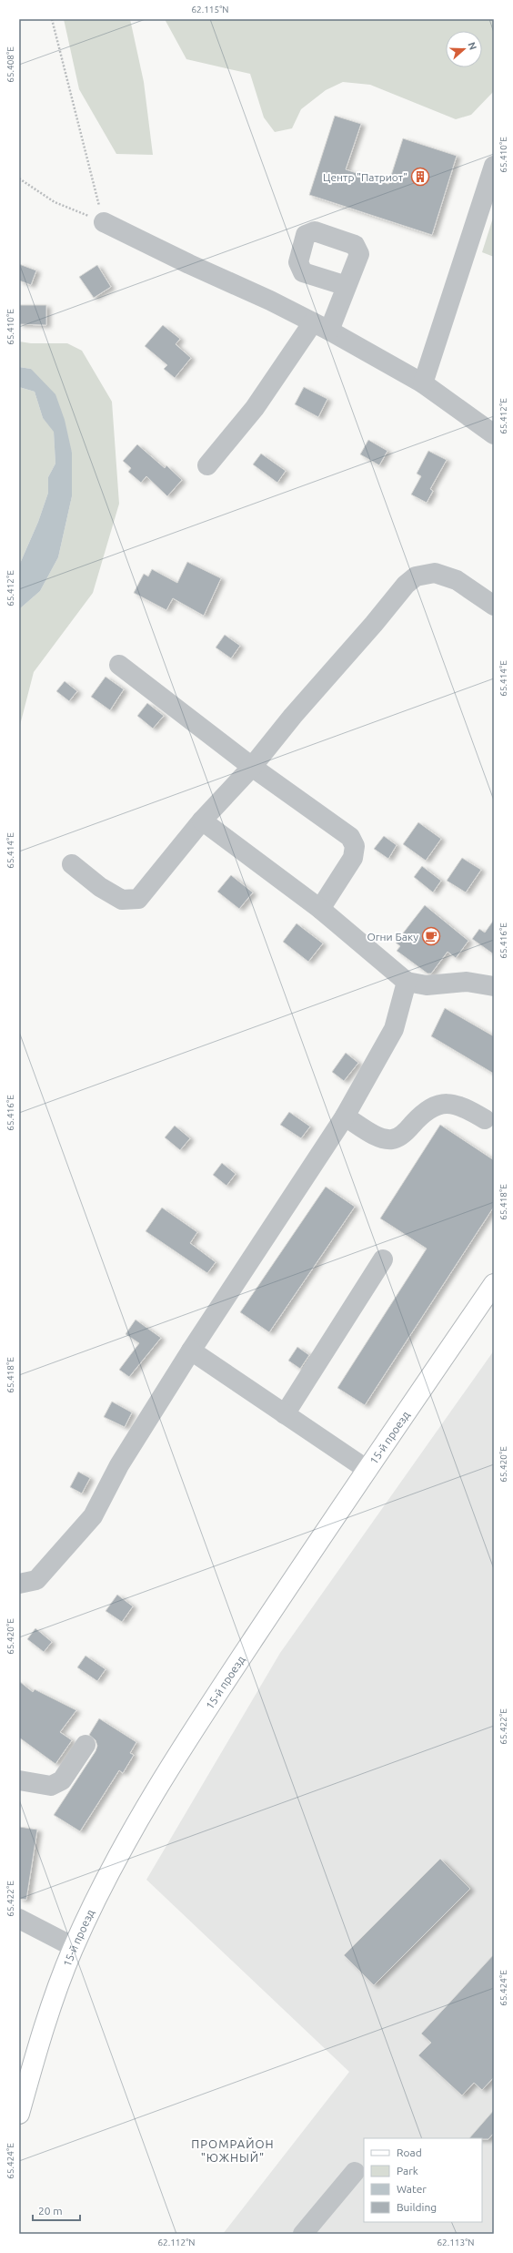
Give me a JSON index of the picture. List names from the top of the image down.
{
  "streets": {
    "main road": ["15-й проезд"]
  },
  "districts": ["ПРОМРАЙОН \"ЮЖНЫЙ\""],
  "places": {
    "building": ["Центр \"Патриот\""],
    "cafe": ["Огни Баку"]
  },
  "legend": [
    "Road",
    "Park",
    "Water",
    "Building"
  ],
  "scale_bar": "20 m",
  "north": "right",
  "coordinates": [
    "62.115°N",
    "65.408°E",
    "65.410°E",
    "65.412°E",
    "65.414°E",
    "65.416°E",
    "65.418°E",
    "65.420°E",
    "65.422°E",
    "65.424°E",
    "62.112°N",
    "62.113°N"
  ]
}
